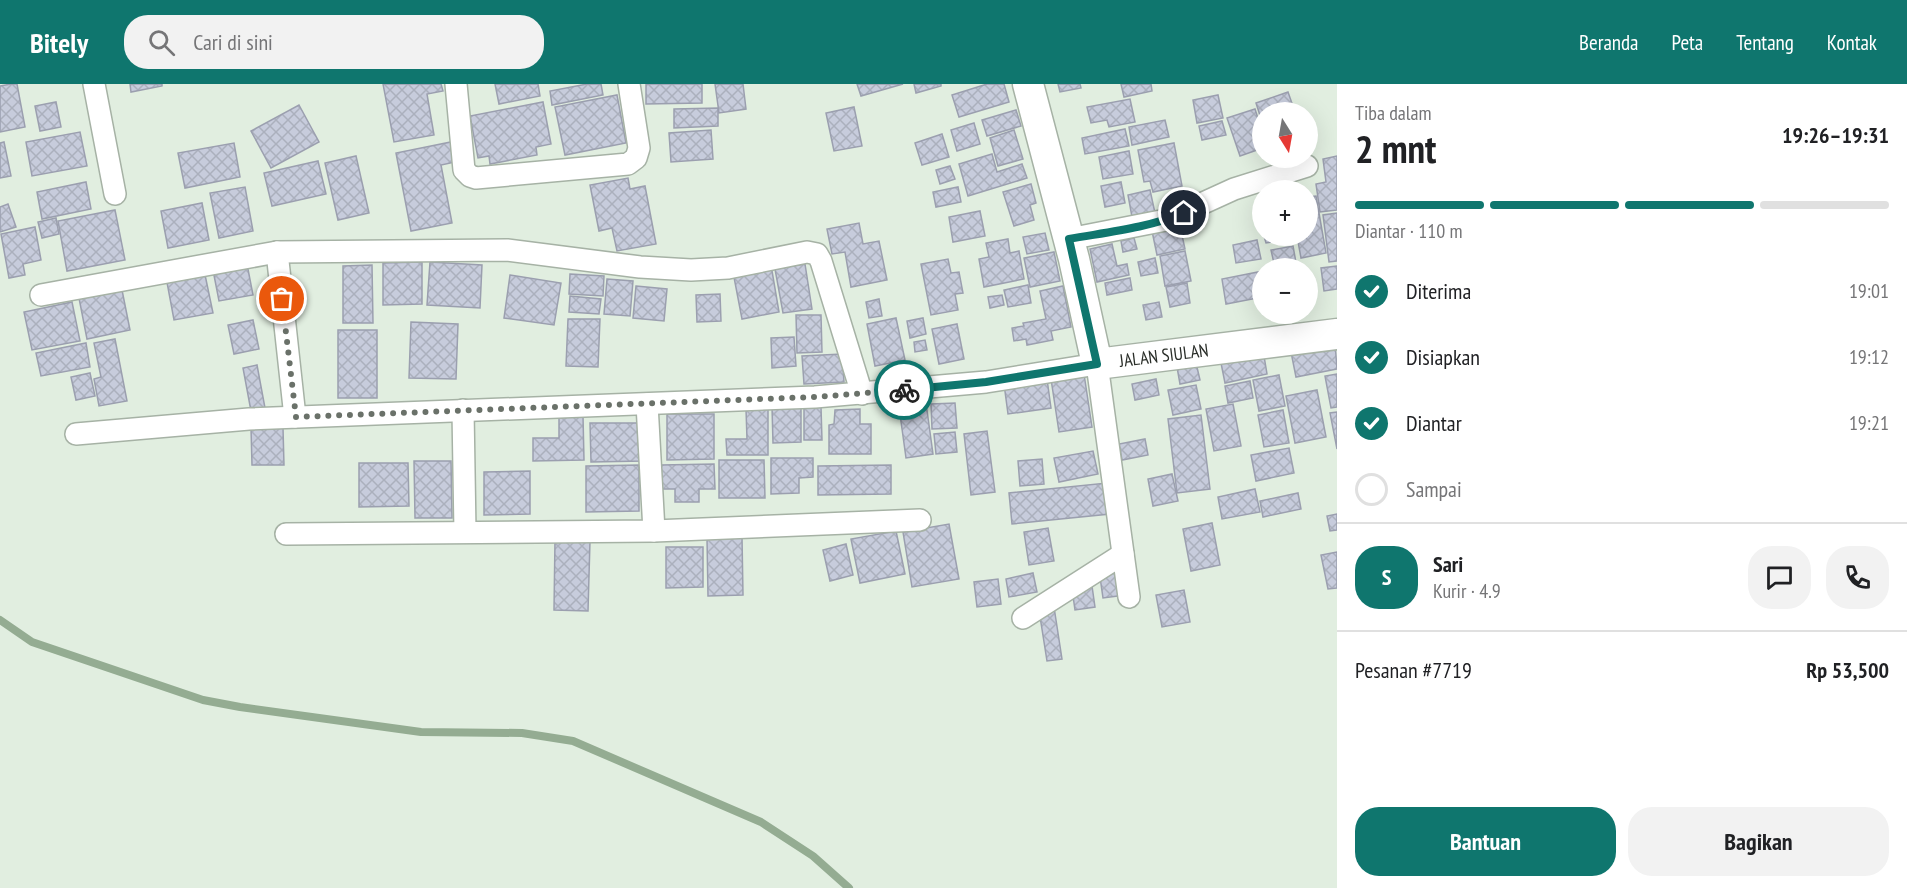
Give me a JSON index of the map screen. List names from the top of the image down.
{
  "streets": {
    "street": ["JALAN SIULAN"]
  },
  "north": "bottom",
  "page": {
    "header": "Bitely",
    "search": "Cari di sini",
    "nav": [
      "Beranda",
      "Peta",
      "Tentang",
      "Kontak"
    ],
    "heading": ["2 mnt", "Tiba dalam", "19:26–19:31"],
    "panel": [
      "Sari",
      "Kurir · 4.9",
      "Pesanan #7719",
      "Rp 53,500"
    ],
    "map_buttons": ["+", "−"],
    "bar": "Diantar · 110 m",
    "list": [
      ["Diterima", "19:01"],
      ["Disiapkan", "19:12"],
      ["Diantar", "19:21"],
      "Sampai"
    ],
    "round": "S",
    "buttons": ["Bantuan", "Bagikan"]
  }
}
